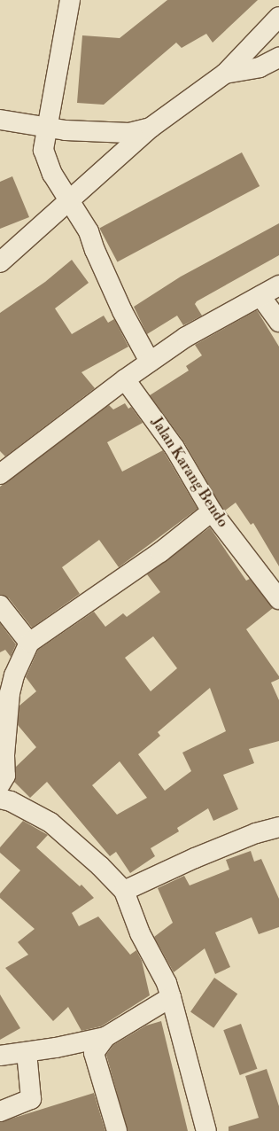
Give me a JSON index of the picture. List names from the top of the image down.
{
  "streets": {
    "street": ["Jalan Karang Bendo"]
  }
}
